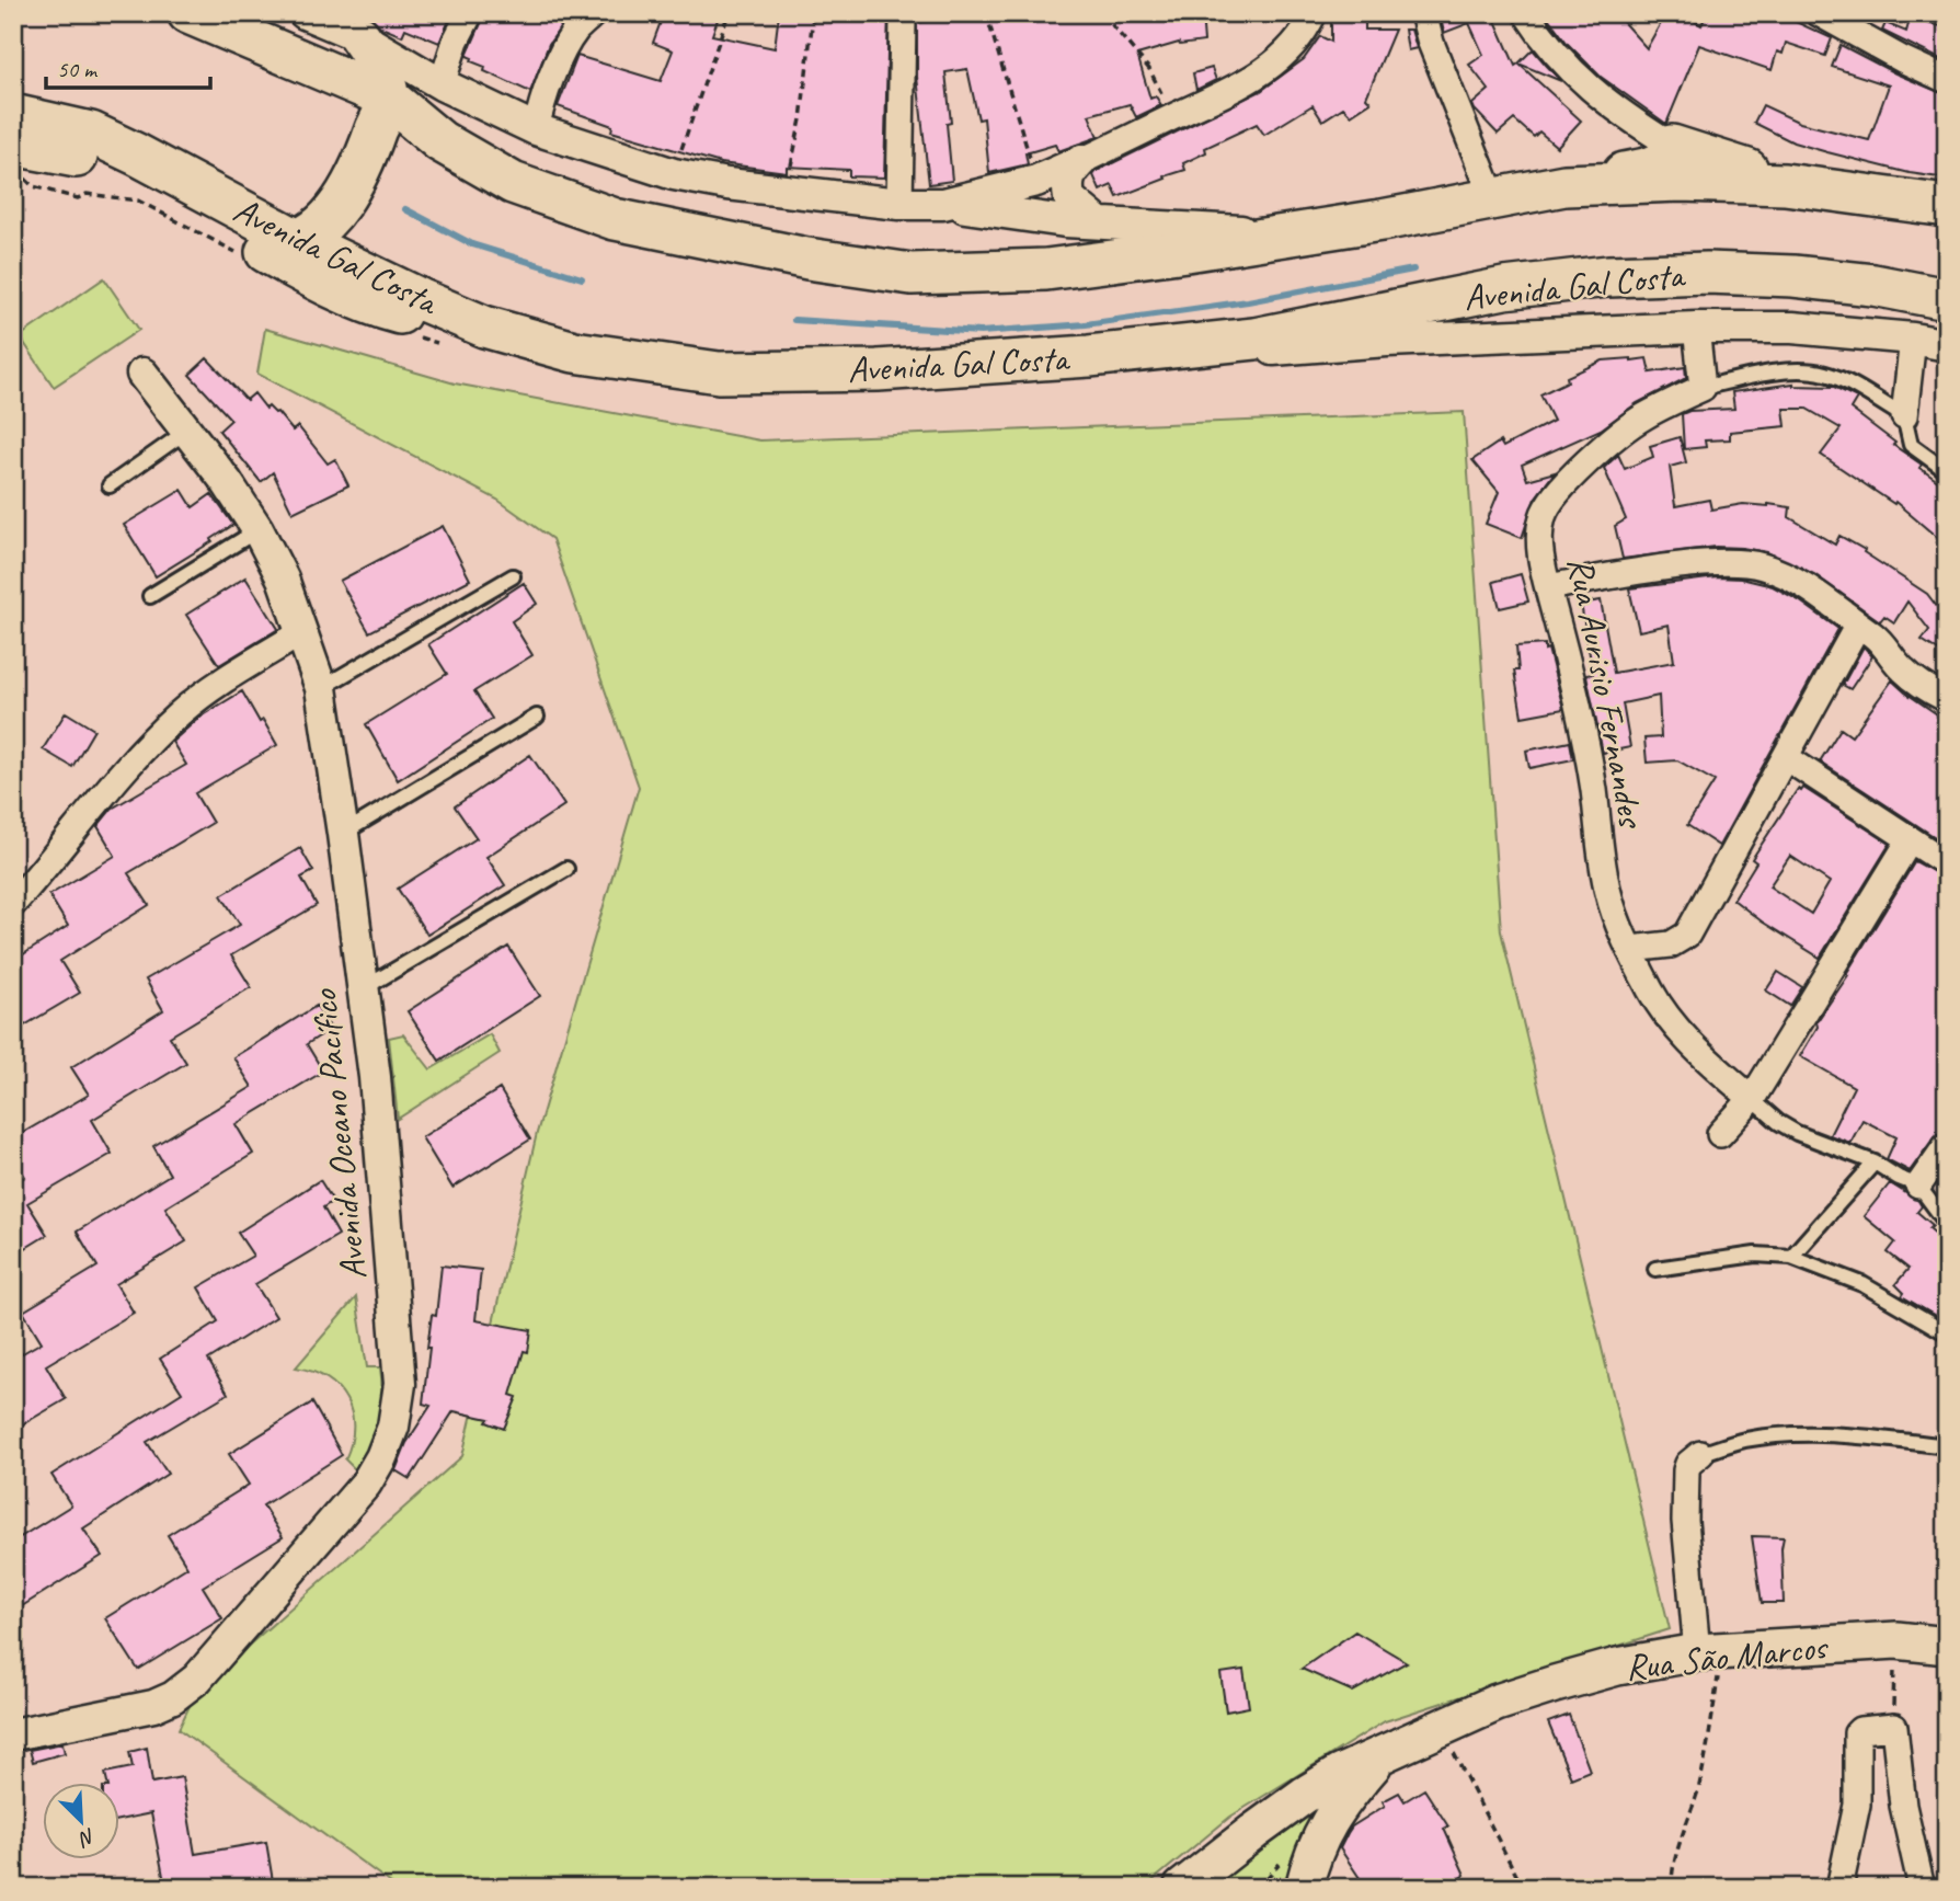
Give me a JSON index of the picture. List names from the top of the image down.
{
  "streets": {
    "main road": ["Avenida Gal Costa", "Rua São Marcos"],
    "street": ["Rua Aurisio Fernandes", "Avenida Oceano Pacífico"]
  },
  "scale_bar": "50 m",
  "north": "bottom right"
}
